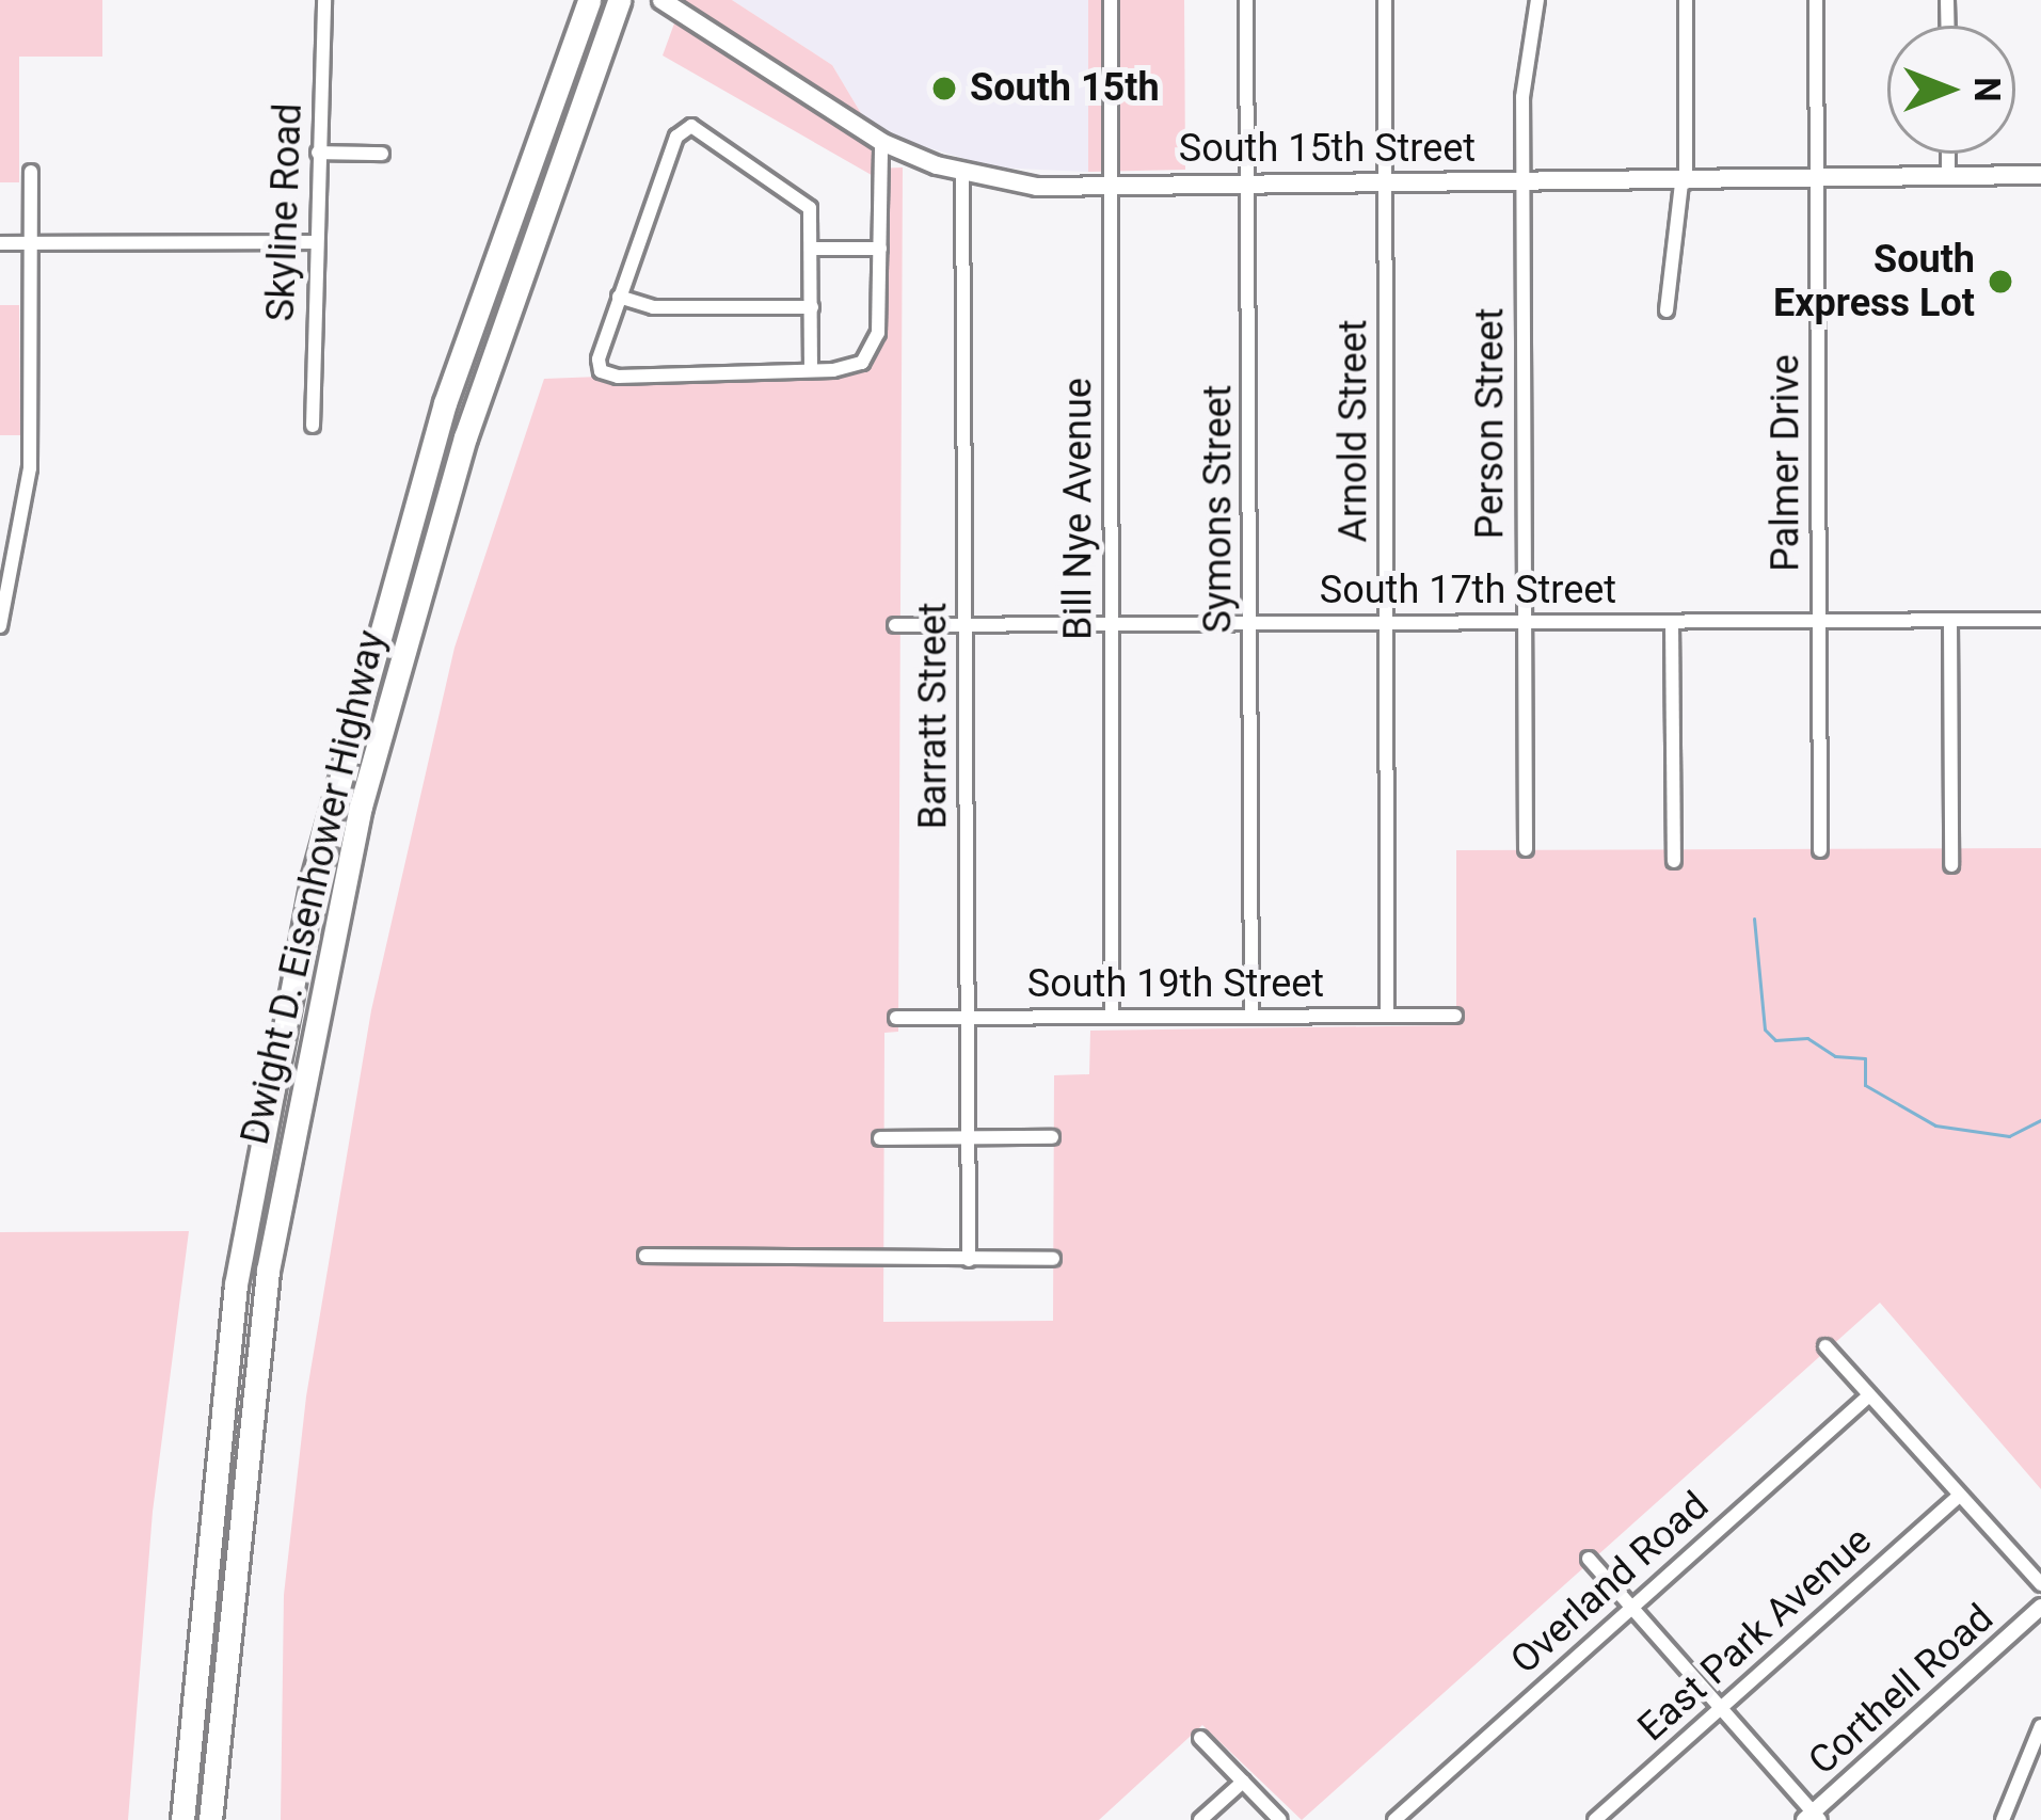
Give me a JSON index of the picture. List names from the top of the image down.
{
  "streets": {
    "highway": ["Dwight D. Eisenhower Highway"],
    "main road": ["South 15th Street"],
    "street": [
      "Skyline Road",
      "Person Street",
      "Arnold Street",
      "Palmer Drive",
      "Bill Nye Avenue",
      "Symons Street",
      "South 17th Street",
      "Barratt Street",
      "South 19th Street",
      "Overland Road",
      "East Park Avenue",
      "Corthell Road"
    ]
  },
  "crossings": [
    ["South 15th Street", "Person Street"],
    ["South 15th Street", "Arnold Street"],
    ["South 15th Street", "Palmer Drive"],
    ["South 15th Street", "Bill Nye Avenue"],
    ["South 15th Street", "Symons Street"],
    ["South 15th Street", "Barratt Street"],
    ["Person Street", "South 17th Street"],
    ["Arnold Street", "South 17th Street"],
    ["Arnold Street", "South 19th Street"],
    ["Palmer Drive", "South 17th Street"],
    ["Bill Nye Avenue", "South 17th Street"],
    ["Bill Nye Avenue", "South 19th Street"],
    ["Symons Street", "South 17th Street"],
    ["Symons Street", "South 19th Street"],
    ["South 17th Street", "Barratt Street"],
    ["Barratt Street", "South 19th Street"]
  ],
  "places": ["South 15th", "South Express Lot"],
  "north": "right"
}
